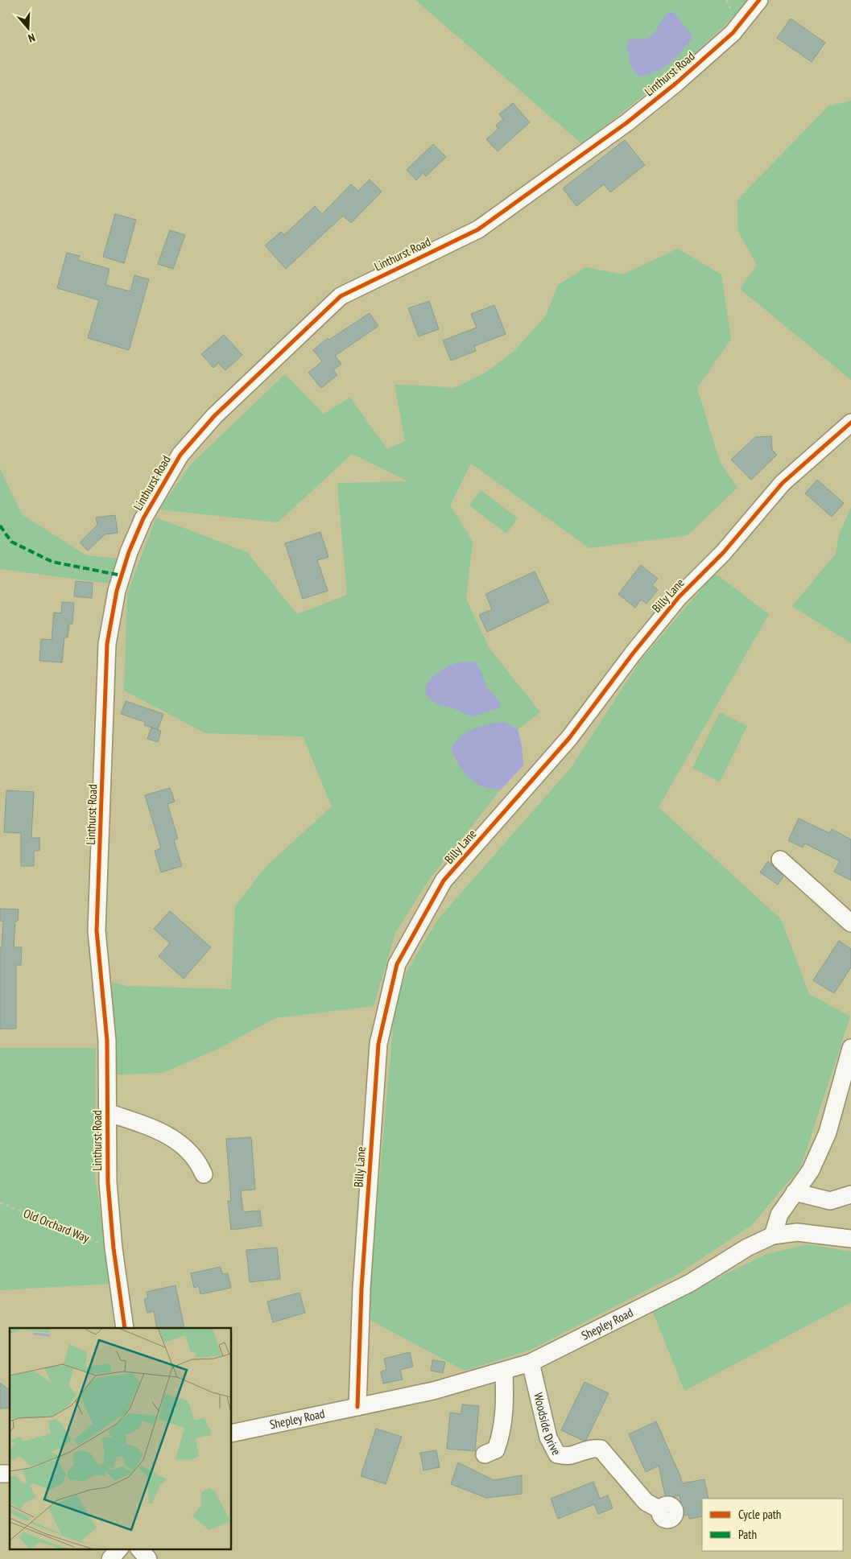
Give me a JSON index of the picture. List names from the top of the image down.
{
  "streets": {
    "street": [
      "Linthurst Road",
      "Billy Lane",
      "Shepley Road",
      "Woodside Drive"
    ],
    "path": ["Old Orchard Way"]
  },
  "crossings": [
    ["Linthurst Road", "Old Orchard Way"],
    ["Billy Lane", "Shepley Road"],
    ["Shepley Road", "Woodside Drive"]
  ],
  "legend": ["Cycle path", "Path"],
  "north": "bottom"
}
